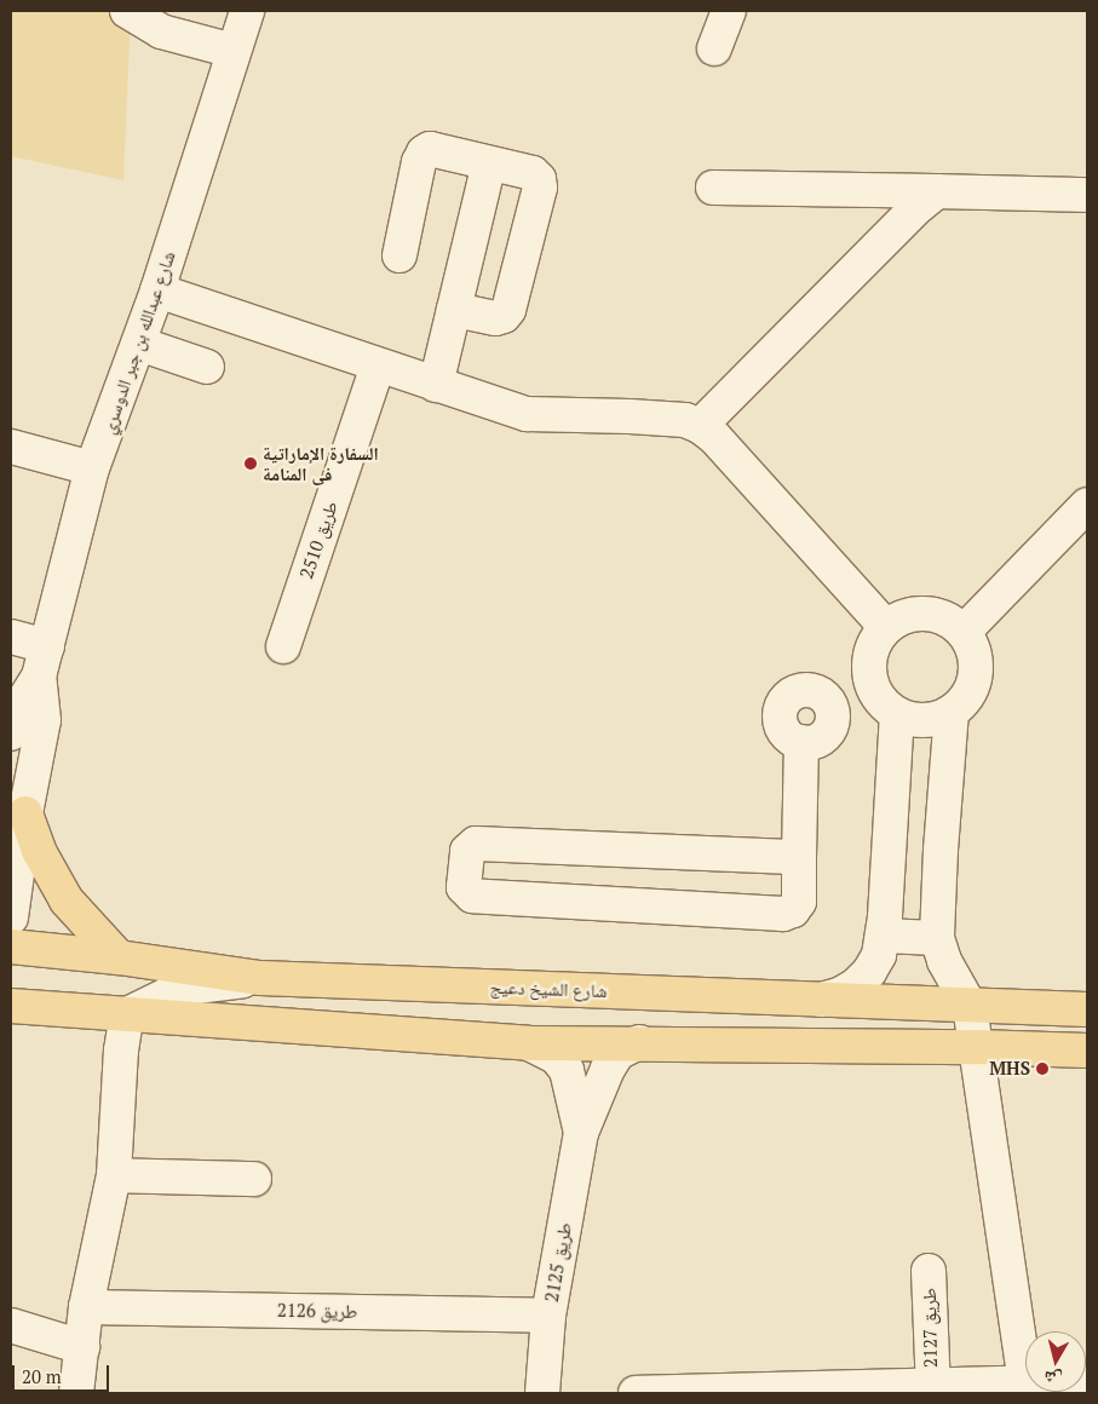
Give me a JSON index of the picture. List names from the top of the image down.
{
  "streets": {
    "main road": ["شارع الشيخ دعيج"],
    "street": [
      "شارع عبدالله بن جبر الدوسري",
      "طريق 2510",
      "طريق 2125",
      "طريق 2126",
      "طريق 2127"
    ]
  },
  "crossings": [
    ["طريق 2125", "طريق 2126"]
  ],
  "places": ["السفارة الإماراتية فى المنامة", "MHS"],
  "scale_bar": "20 m",
  "north": "bottom"
}
